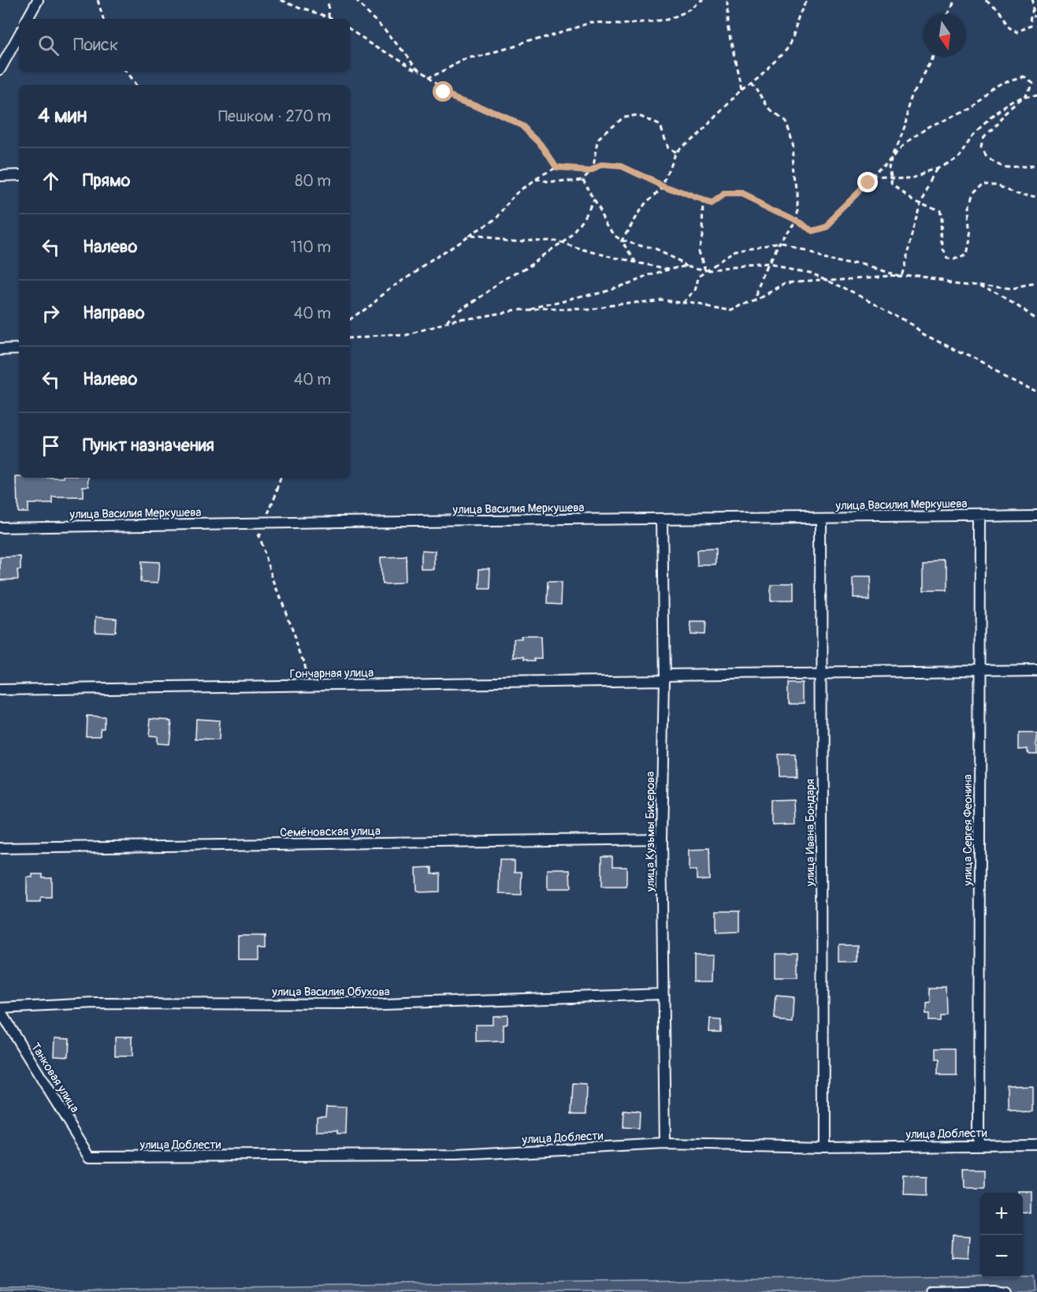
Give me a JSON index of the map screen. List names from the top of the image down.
{
  "streets": {
    "street": [
      "улица Василия Меркушева",
      "Гончарная улица",
      "улица Сергея Феонина",
      "Семёновская улица",
      "улица Кузьмы Бисерова",
      "улица Ивана Бондаря",
      "улица Василия Обухова",
      "Танковая улица",
      "улица Доблести"
    ]
  },
  "crossings": [
    ["улица Василия Меркушева", "улица Сергея Феонина"],
    ["улица Василия Меркушева", "улица Кузьмы Бисерова"],
    ["улица Василия Меркушева", "улица Ивана Бондаря"],
    ["Гончарная улица", "улица Сергея Феонина"],
    ["Гончарная улица", "улица Кузьмы Бисерова"],
    ["Гончарная улица", "улица Ивана Бондаря"],
    ["улица Сергея Феонина", "улица Доблести"],
    ["Семёновская улица", "улица Кузьмы Бисерова"],
    ["улица Кузьмы Бисерова", "улица Василия Обухова"],
    ["улица Кузьмы Бисерова", "улица Доблести"],
    ["улица Ивана Бондаря", "улица Доблести"],
    ["улица Василия Обухова", "Танковая улица"],
    ["Танковая улица", "улица Доблести"]
  ],
  "north": "bottom",
  "page": {
    "search": "Поиск",
    "heading": ["4 мин", "Пешком · 270 m"],
    "list": [
      ["Прямо", "80 m"],
      ["Налево", "110 m"],
      ["Направо", "40 m"],
      ["Налево", "40 m"],
      "Пункт назначения"
    ],
    "map_buttons": ["+", "−"]
  }
}
